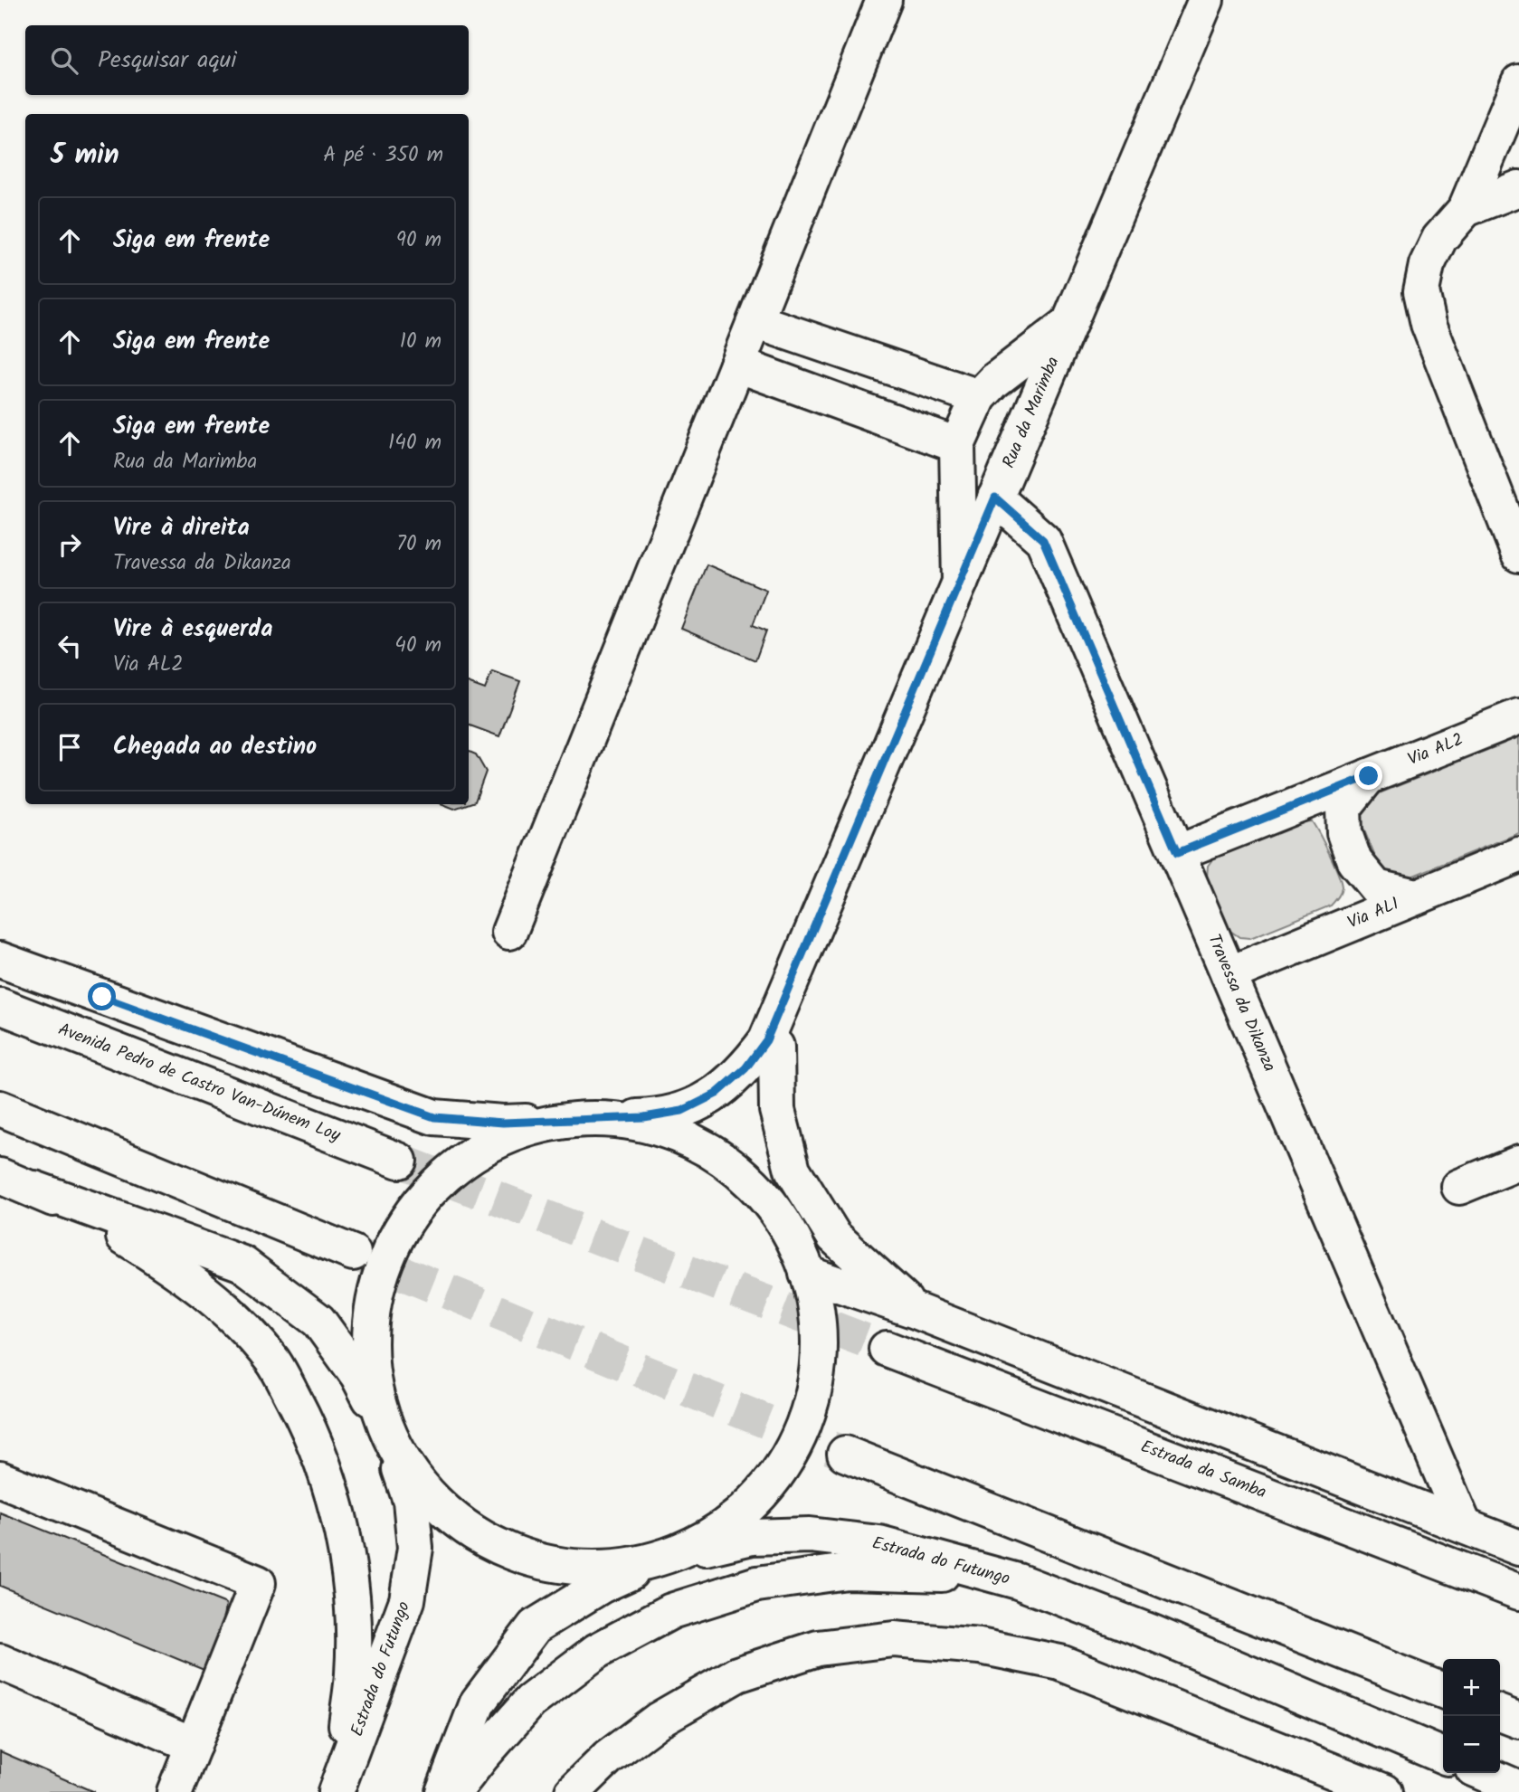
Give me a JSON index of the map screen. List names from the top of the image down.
{
  "streets": {
    "main road": [
      "Rua da Marimba",
      "Via AL2",
      "Via AL1",
      "Travessa da Dikanza",
      "Avenida Pedro de Castro Van-Dúnem Loy",
      "Estrada da Samba",
      "Estrada do Futungo"
    ]
  },
  "crossings": [
    ["Rua da Marimba", "Travessa da Dikanza"],
    ["Via AL2", "Travessa da Dikanza"],
    ["Via AL1", "Travessa da Dikanza"]
  ],
  "page": {
    "search": "Pesquisar aqui",
    "heading": ["5 min", "A pé · 350 m"],
    "list": [
      ["Siga em frente", "90 m"],
      ["Siga em frente", "10 m"],
      ["Siga em frente", "Rua da Marimba", "140 m"],
      ["Vire à direita", "Travessa da Dikanza", "70 m"],
      ["Vire à esquerda", "Via AL2", "40 m"],
      "Chegada ao destino"
    ],
    "map_buttons": ["+", "−"]
  }
}
